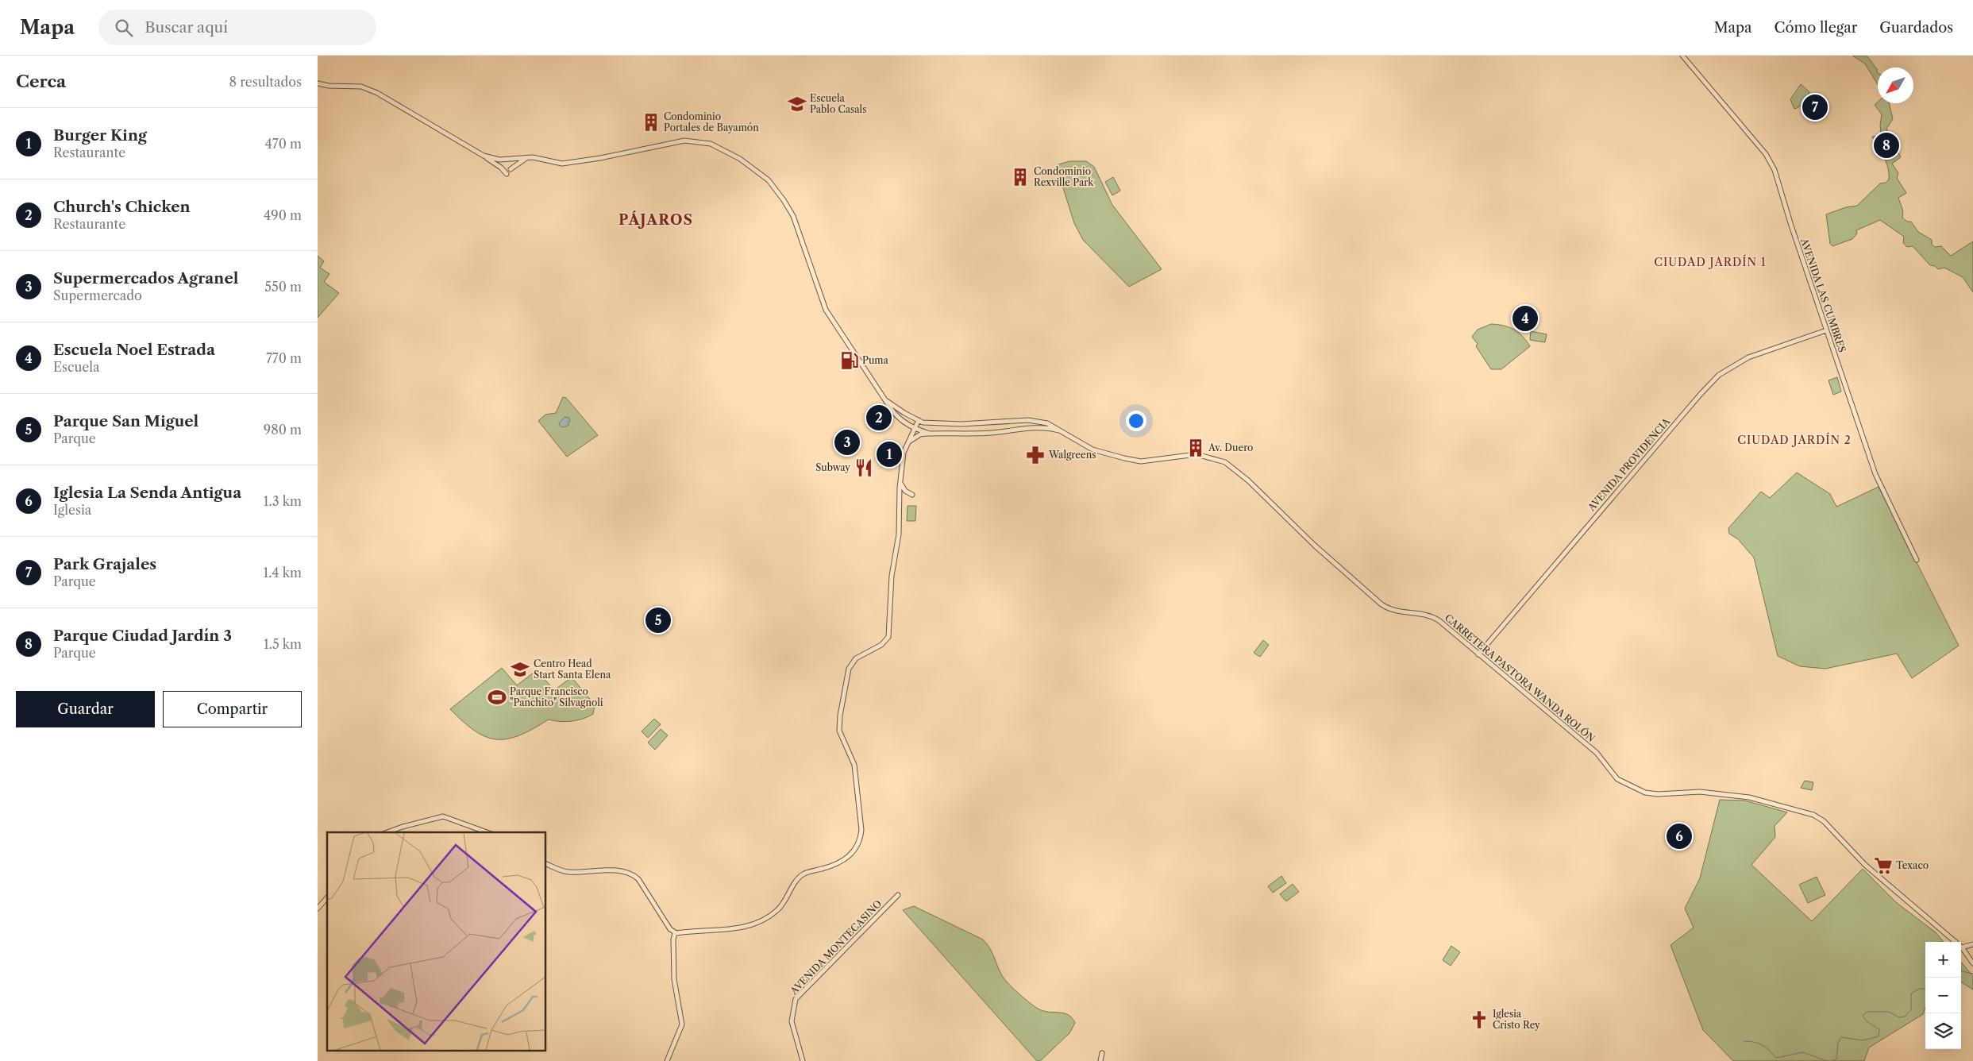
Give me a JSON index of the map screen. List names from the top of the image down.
{
  "streets": {
    "street": [
      "AVENIDA LAS CUMBRES",
      "AVENIDA PROVIDENCIA",
      "CARRETERA PASTORA WANDA ROLÓN",
      "AVENIDA MONTECASINO"
    ]
  },
  "crossings": [
    ["AVENIDA LAS CUMBRES", "AVENIDA PROVIDENCIA"],
    ["AVENIDA PROVIDENCIA", "CARRETERA PASTORA WANDA ROLÓN"]
  ],
  "districts": ["PÁJAROS", "CIUDAD JARDÍN 1", "CIUDAD JARDÍN 2"],
  "places": {
    "school or university": ["Escuela Pablo Casals", "Centro Head Start Santa Elena"],
    "building": ["Condominio Portales de Bayamón", "Condominio Rexville Park", "Av. Duero"],
    "fuel station": ["Puma"],
    "pharmacy": ["Walgreens"],
    "restaurant": ["Subway"],
    "sports": ["Parque Francisco \"Panchito\" Silvagnoli"],
    "supermarket": ["Texaco"],
    "church": ["Iglesia Cristo Rey"]
  },
  "north": "bottom left",
  "page": {
    "header": "Mapa",
    "search": "Buscar aquí",
    "nav": ["Mapa", "Cómo llegar", "Guardados"],
    "heading": ["Cerca", "8 resultados"],
    "pins": [
      "7",
      "8",
      "4",
      "2",
      "3",
      "1",
      "5",
      "6"
    ],
    "list": [
      {
        "mark": "1",
        "name": "Burger King",
        "note": "Restaurante",
        "value": "470 m"
      },
      {
        "mark": "2",
        "name": "Church's Chicken",
        "note": "Restaurante",
        "value": "490 m"
      },
      {
        "mark": "3",
        "name": "Supermercados Agranel",
        "note": "Supermercado",
        "value": "550 m"
      },
      {
        "mark": "4",
        "name": "Escuela Noel Estrada",
        "note": "Escuela",
        "value": "770 m"
      },
      {
        "mark": "5",
        "name": "Parque San Miguel",
        "note": "Parque",
        "value": "980 m"
      },
      {
        "mark": "6",
        "name": "Iglesia La Senda Antigua",
        "note": "Iglesia",
        "value": "1.3 km"
      },
      {
        "mark": "7",
        "name": "Park Grajales",
        "note": "Parque",
        "value": "1.4 km"
      },
      {
        "mark": "8",
        "name": "Parque Ciudad Jardín 3",
        "note": "Parque",
        "value": "1.5 km"
      }
    ],
    "buttons": ["Guardar", "Compartir"],
    "map_buttons": ["+", "−"]
  }
}
